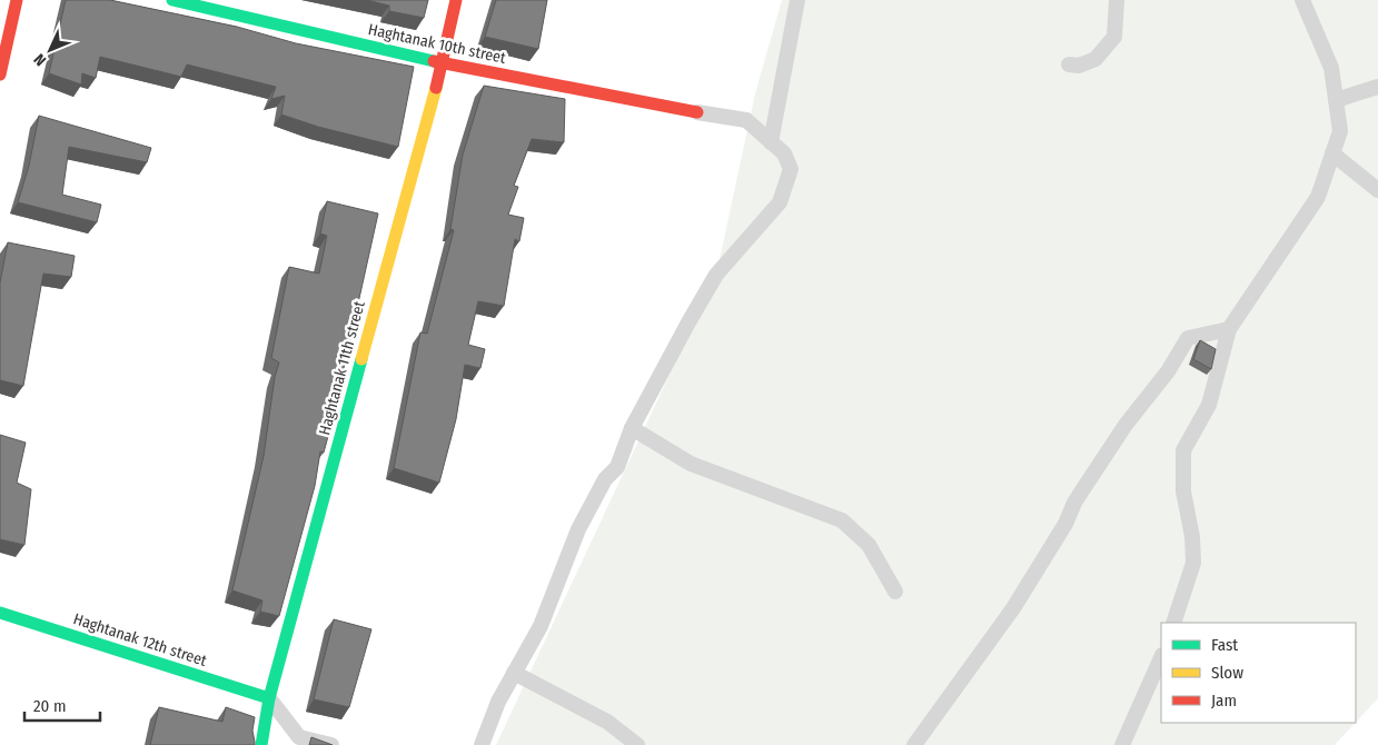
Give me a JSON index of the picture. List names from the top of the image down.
{
  "streets": {
    "street": ["Haghtanak 10th street", "Haghtanak 11th street", "Haghtanak 12th street"]
  },
  "crossings": [
    ["Haghtanak 10th street", "Haghtanak 11th street"],
    ["Haghtanak 11th street", "Haghtanak 12th street"]
  ],
  "legend": ["Fast", "Slow", "Jam"],
  "scale_bar": "20 m",
  "north": "bottom left"
}
